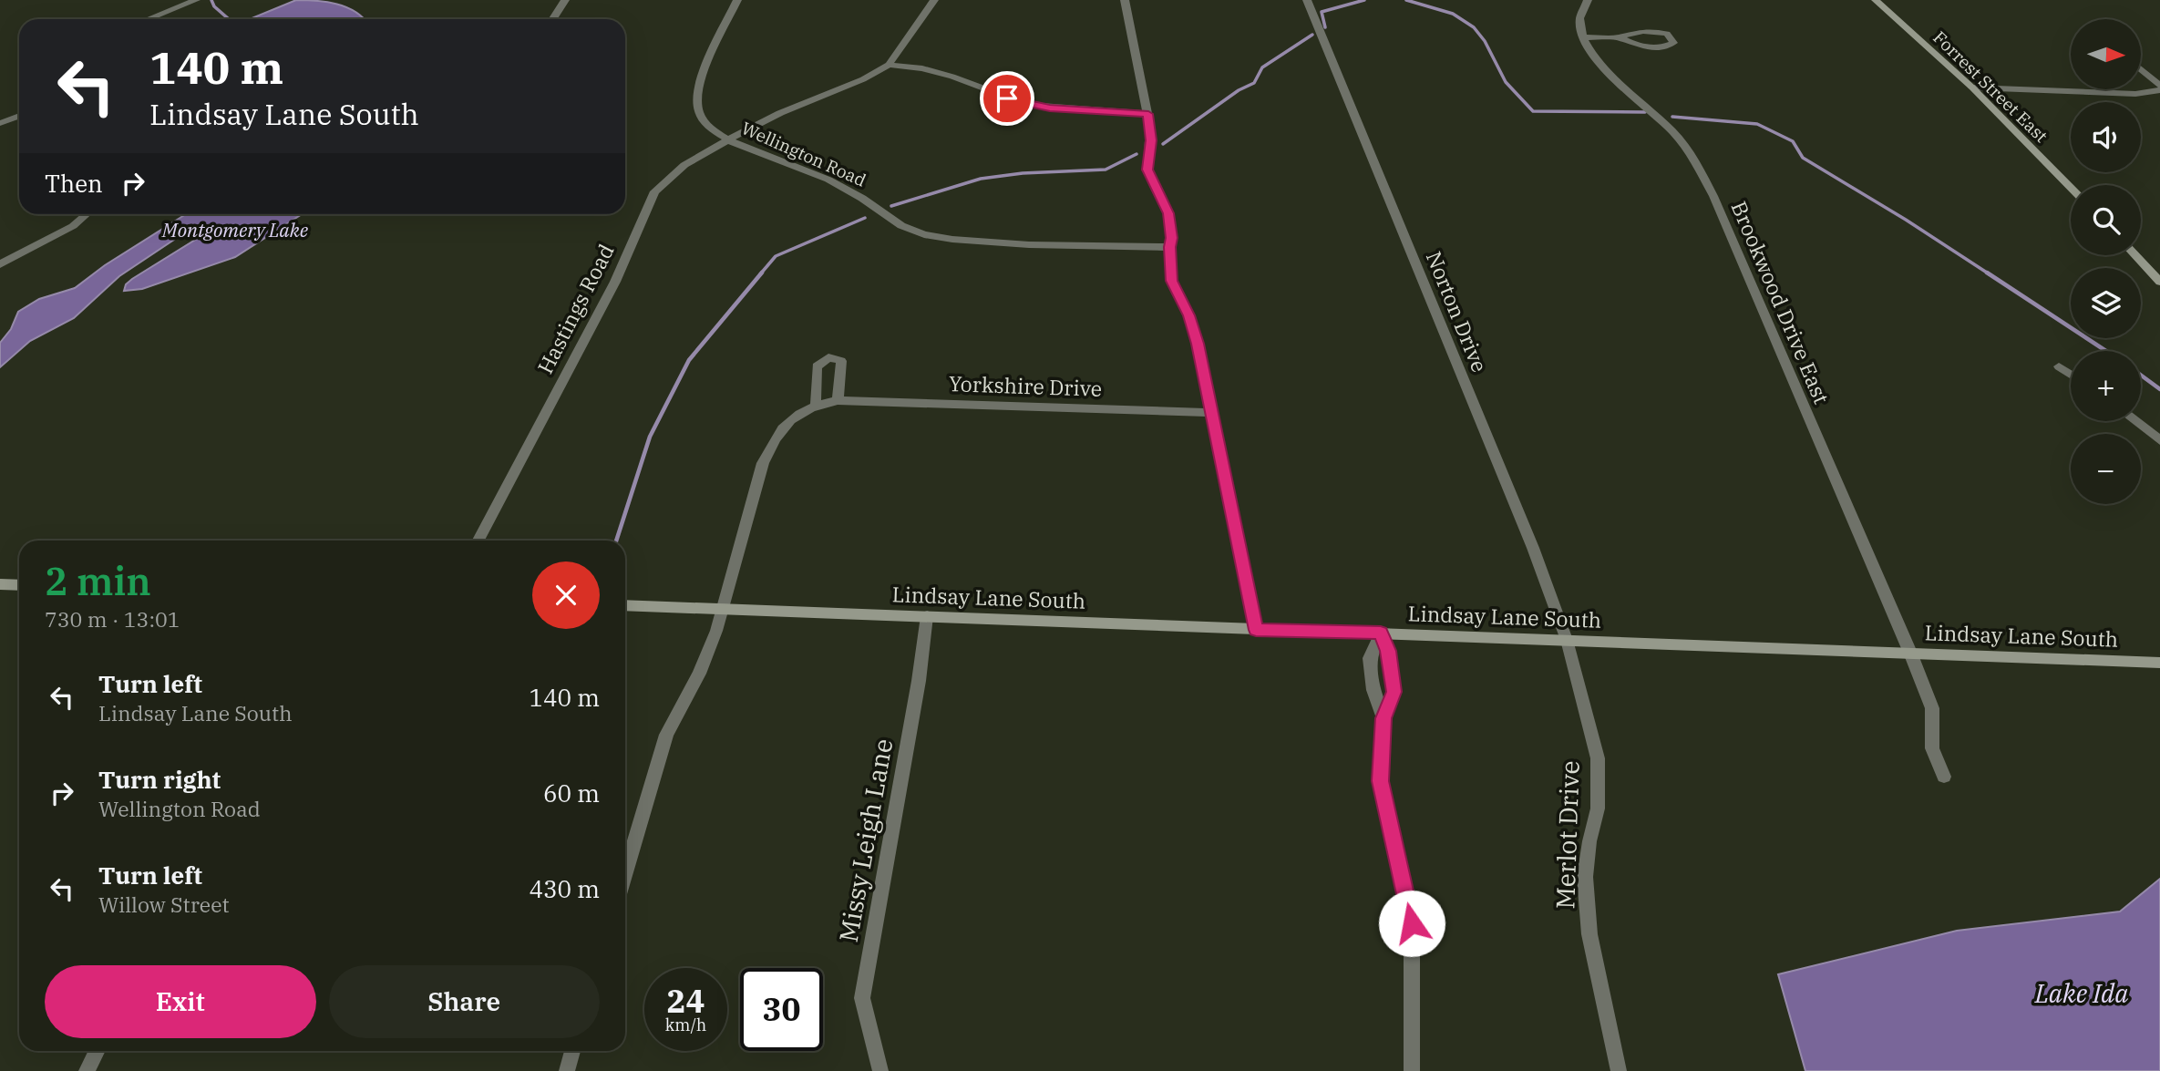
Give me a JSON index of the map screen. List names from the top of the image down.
{
  "streets": {
    "street": [
      "Forrest Street East",
      "Wellington Road",
      "Brookwood Drive East",
      "Hastings Road",
      "Norton Drive",
      "Yorkshire Drive",
      "Lindsay Lane South",
      "Merlot Drive",
      "Missy Leigh Lane"
    ]
  },
  "crossings": [
    ["Wellington Road", "Hastings Road"],
    ["Brookwood Drive East", "Lindsay Lane South"],
    ["Norton Drive", "Lindsay Lane South"],
    ["Norton Drive", "Merlot Drive"],
    ["Yorkshire Drive", "Lindsay Lane South"],
    ["Lindsay Lane South", "Merlot Drive"],
    ["Lindsay Lane South", "Missy Leigh Lane"]
  ],
  "water": ["Montgomery Lake", "Lake Ida"],
  "north": "right",
  "page": {
    "map_buttons": ["+", "−"],
    "turn": ["140 m", "Lindsay Lane South"],
    "then": "Then",
    "heading": ["2 min", "730 m · 13:01"],
    "list": [
      {
        "name": "Turn left",
        "note": "Lindsay Lane South",
        "value": "140 m"
      },
      {
        "name": "Turn right",
        "note": "Wellington Road",
        "value": "60 m"
      },
      {
        "name": "Turn left",
        "note": "Willow Street",
        "value": "430 m"
      }
    ],
    "buttons": ["Exit", "Share"],
    "speed": "24 km/h",
    "limit": "30"
  }
}
